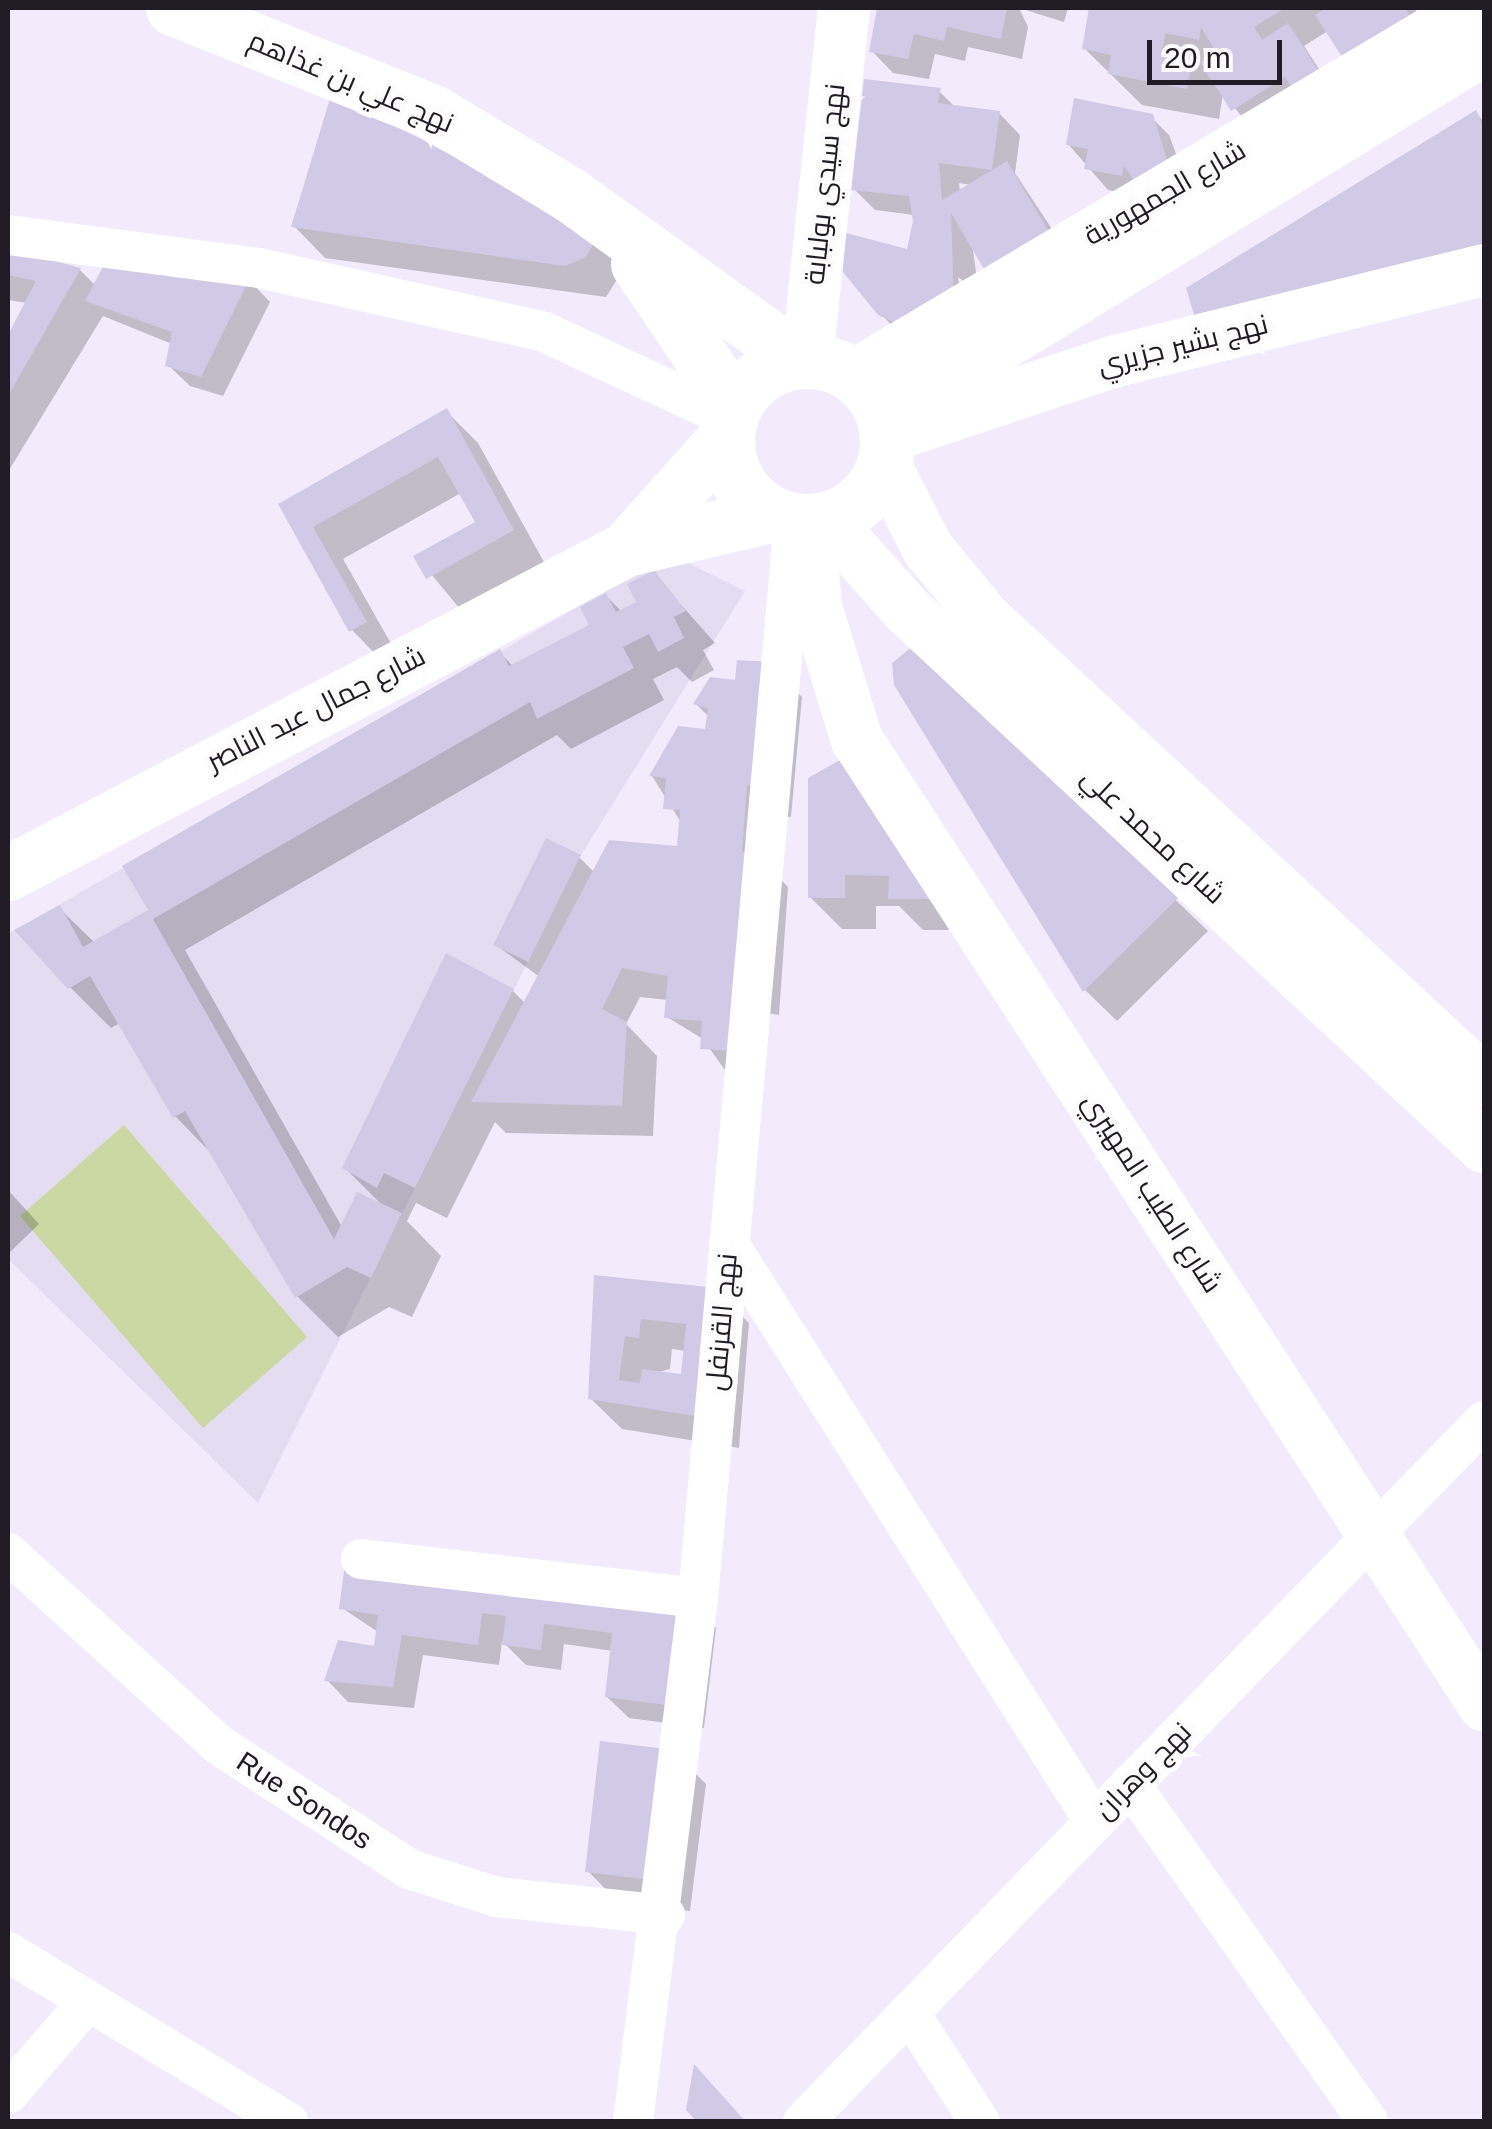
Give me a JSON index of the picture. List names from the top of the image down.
{
  "streets": {
    "main road": ["نهج علي بن غذاهم", "شارع الجمهورية", "شارع جمال عبد الناصر"],
    "street": [
      "نهج سيدي بولبابة",
      "نهج بشير جزيري",
      "شارع محمد علي",
      "شارع الطيب المهيري",
      "نهج القرنفل",
      "نهج وهران",
      "Rue Sondos"
    ]
  },
  "crossings": [
    ["نهج علي بن غذاهم", "نهج سيدي بولبابة"],
    ["نهج علي بن غذاهم", "شارع الجمهورية"],
    ["نهج علي بن غذاهم", "نهج بشير جزيري"],
    ["نهج علي بن غذاهم", "شارع جمال عبد الناصر"],
    ["نهج علي بن غذاهم", "شارع محمد علي"],
    ["نهج علي بن غذاهم", "شارع الطيب المهيري"],
    ["نهج علي بن غذاهم", "نهج القرنفل"],
    ["نهج سيدي بولبابة", "شارع الجمهورية"],
    ["نهج سيدي بولبابة", "نهج بشير جزيري"],
    ["نهج سيدي بولبابة", "شارع جمال عبد الناصر"],
    ["نهج سيدي بولبابة", "شارع محمد علي"],
    ["نهج سيدي بولبابة", "شارع الطيب المهيري"],
    ["نهج سيدي بولبابة", "نهج القرنفل"],
    ["شارع الجمهورية", "نهج بشير جزيري"],
    ["شارع الجمهورية", "شارع جمال عبد الناصر"],
    ["شارع الجمهورية", "شارع محمد علي"],
    ["شارع الجمهورية", "شارع الطيب المهيري"],
    ["شارع الجمهورية", "نهج القرنفل"],
    ["نهج بشير جزيري", "شارع جمال عبد الناصر"],
    ["نهج بشير جزيري", "شارع محمد علي"],
    ["نهج بشير جزيري", "شارع الطيب المهيري"],
    ["نهج بشير جزيري", "نهج القرنفل"],
    ["شارع جمال عبد الناصر", "شارع محمد علي"],
    ["شارع جمال عبد الناصر", "شارع الطيب المهيري"],
    ["شارع جمال عبد الناصر", "نهج القرنفل"],
    ["شارع محمد علي", "شارع الطيب المهيري"],
    ["شارع محمد علي", "نهج القرنفل"],
    ["شارع الطيب المهيري", "نهج القرنفل"],
    ["شارع الطيب المهيري", "نهج وهران"],
    ["نهج القرنفل", "Rue Sondos"]
  ],
  "scale_bar": "20 m"
}
